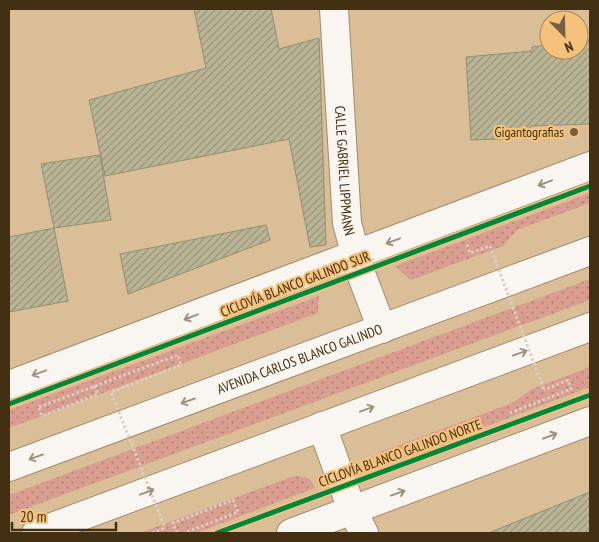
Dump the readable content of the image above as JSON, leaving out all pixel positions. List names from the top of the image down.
{
  "streets": {
    "main road": ["CALLE GABRIEL LIPPMANN", "AVENIDA CARLOS BLANCO GALINDO"],
    "cycle path": ["CICLOVÍA BLANCO GALINDO SUR", "CICLOVÍA BLANCO GALINDO NORTE"]
  },
  "crossings": [
    ["CALLE GABRIEL LIPPMANN", "AVENIDA CARLOS BLANCO GALINDO"]
  ],
  "places": ["Gigantografias"],
  "scale_bar": "20 m",
  "north": "bottom right"
}
